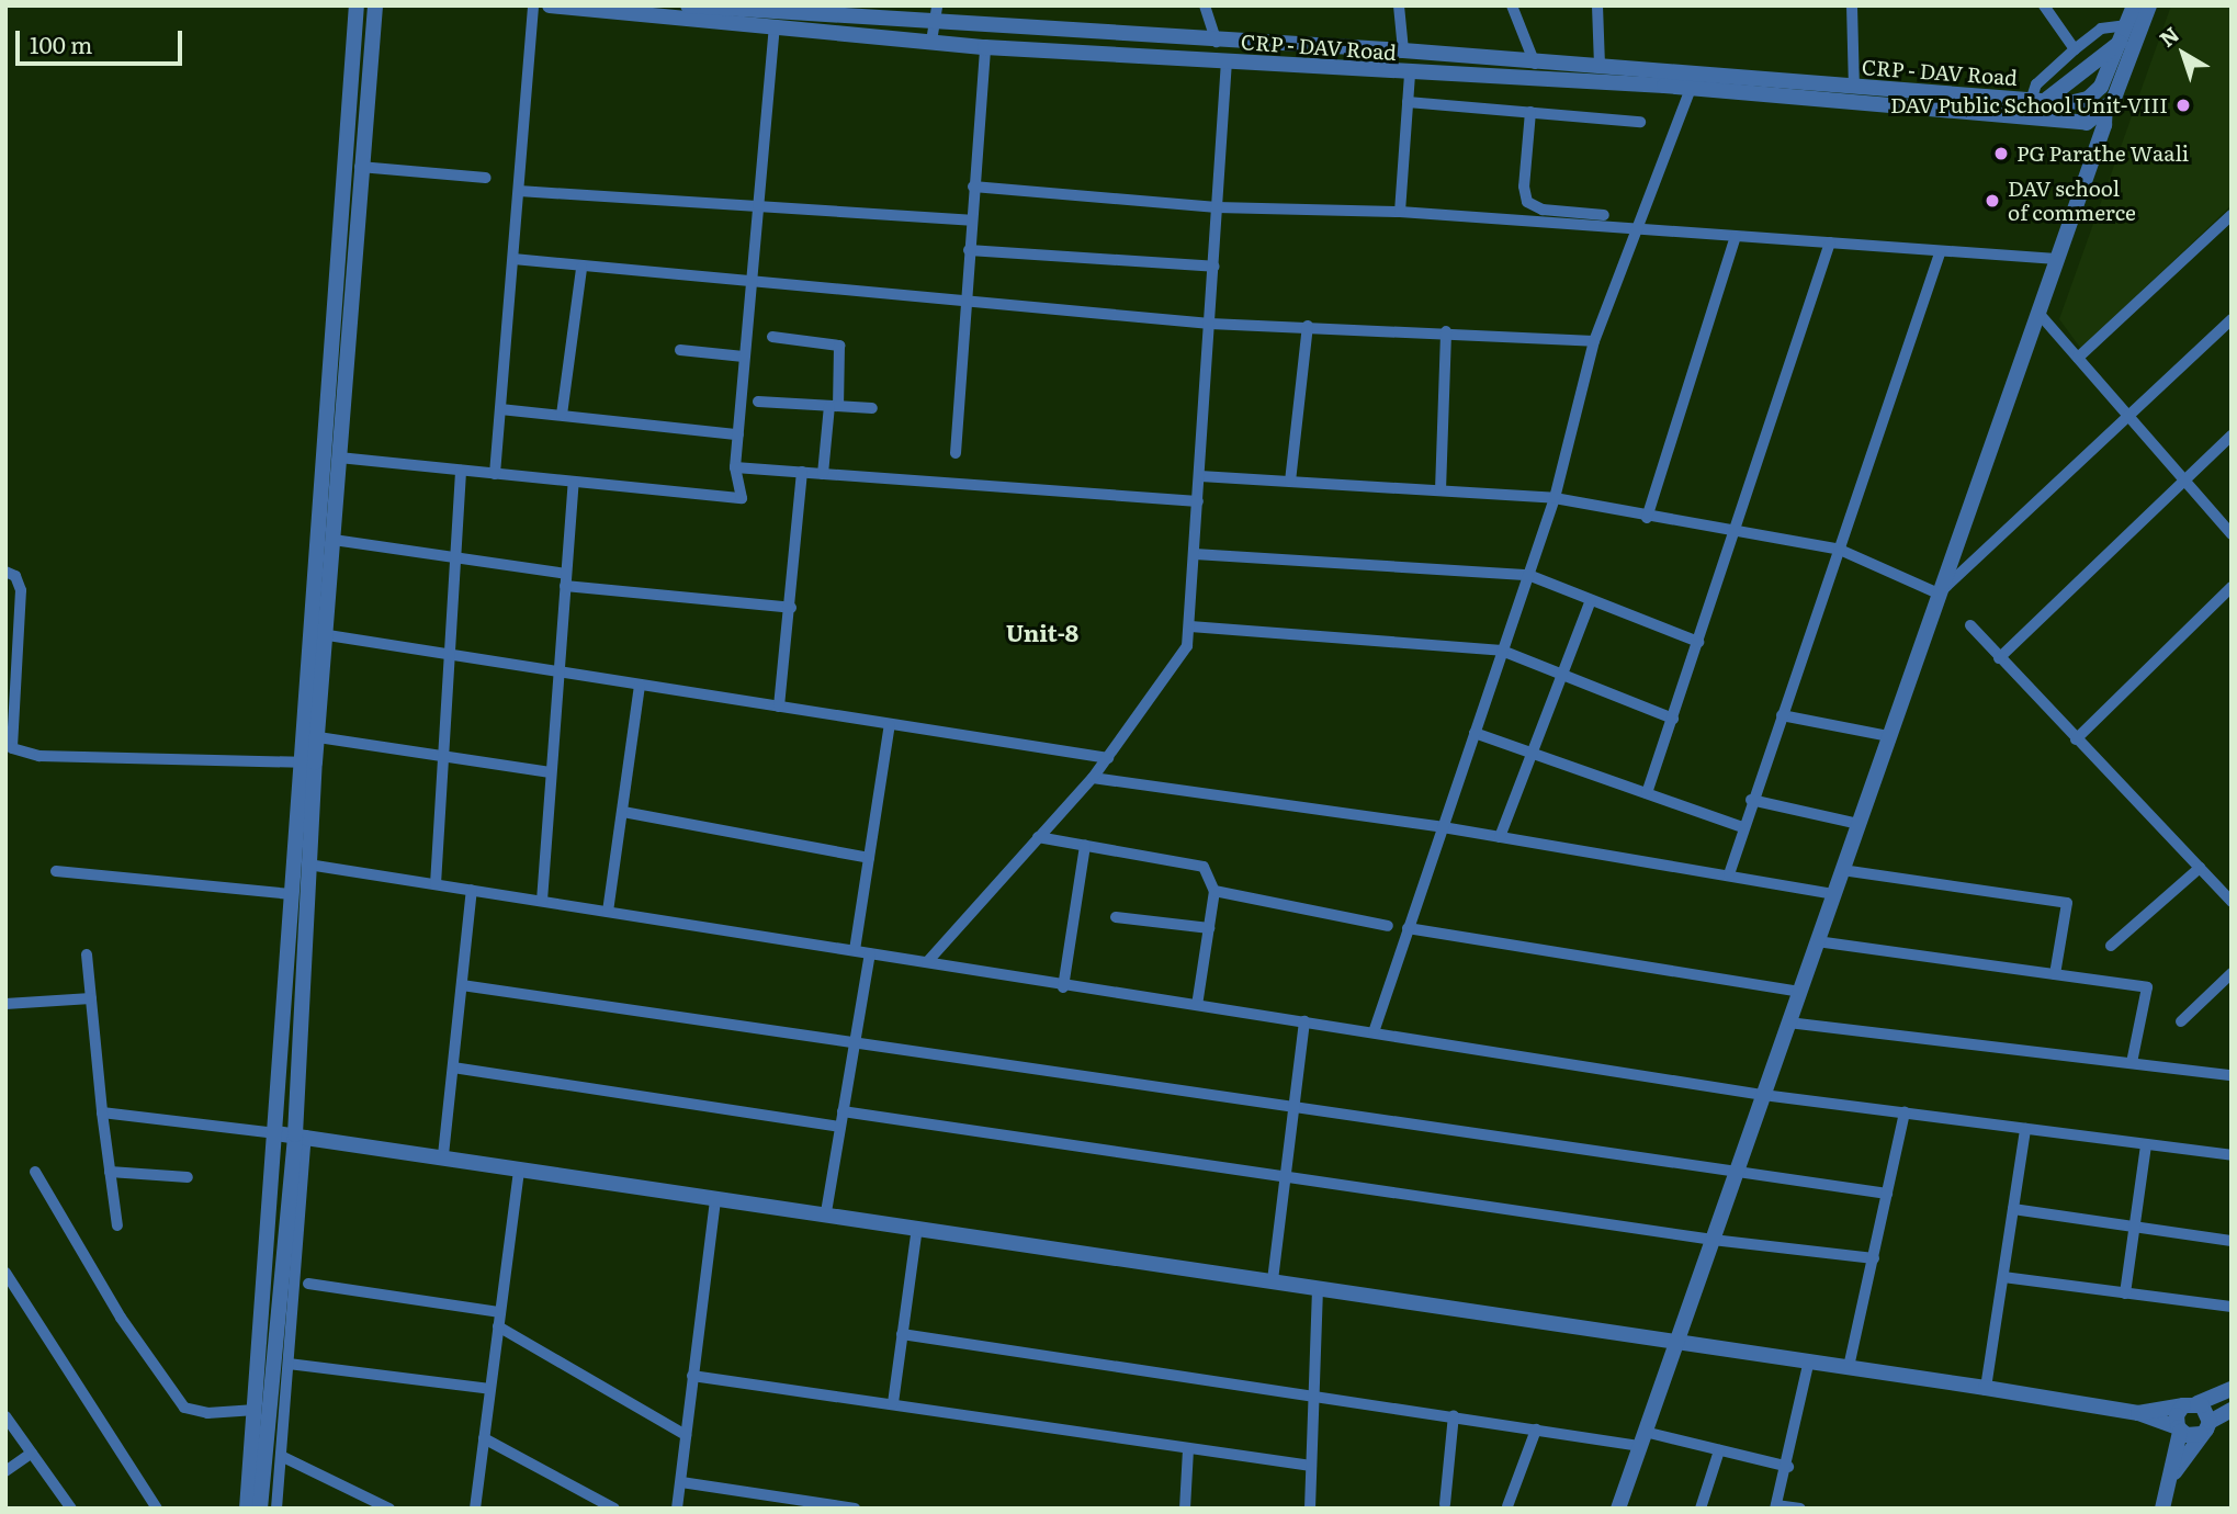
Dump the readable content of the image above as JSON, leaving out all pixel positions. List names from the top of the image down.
{
  "streets": {
    "street": ["CRP - DAV Road"]
  },
  "districts": ["Unit-8"],
  "places": ["DAV Public School Unit-VIII", "PG Parathe Waali", "DAV school of commerce"],
  "scale_bar": "100 m",
  "north": "top left"
}
